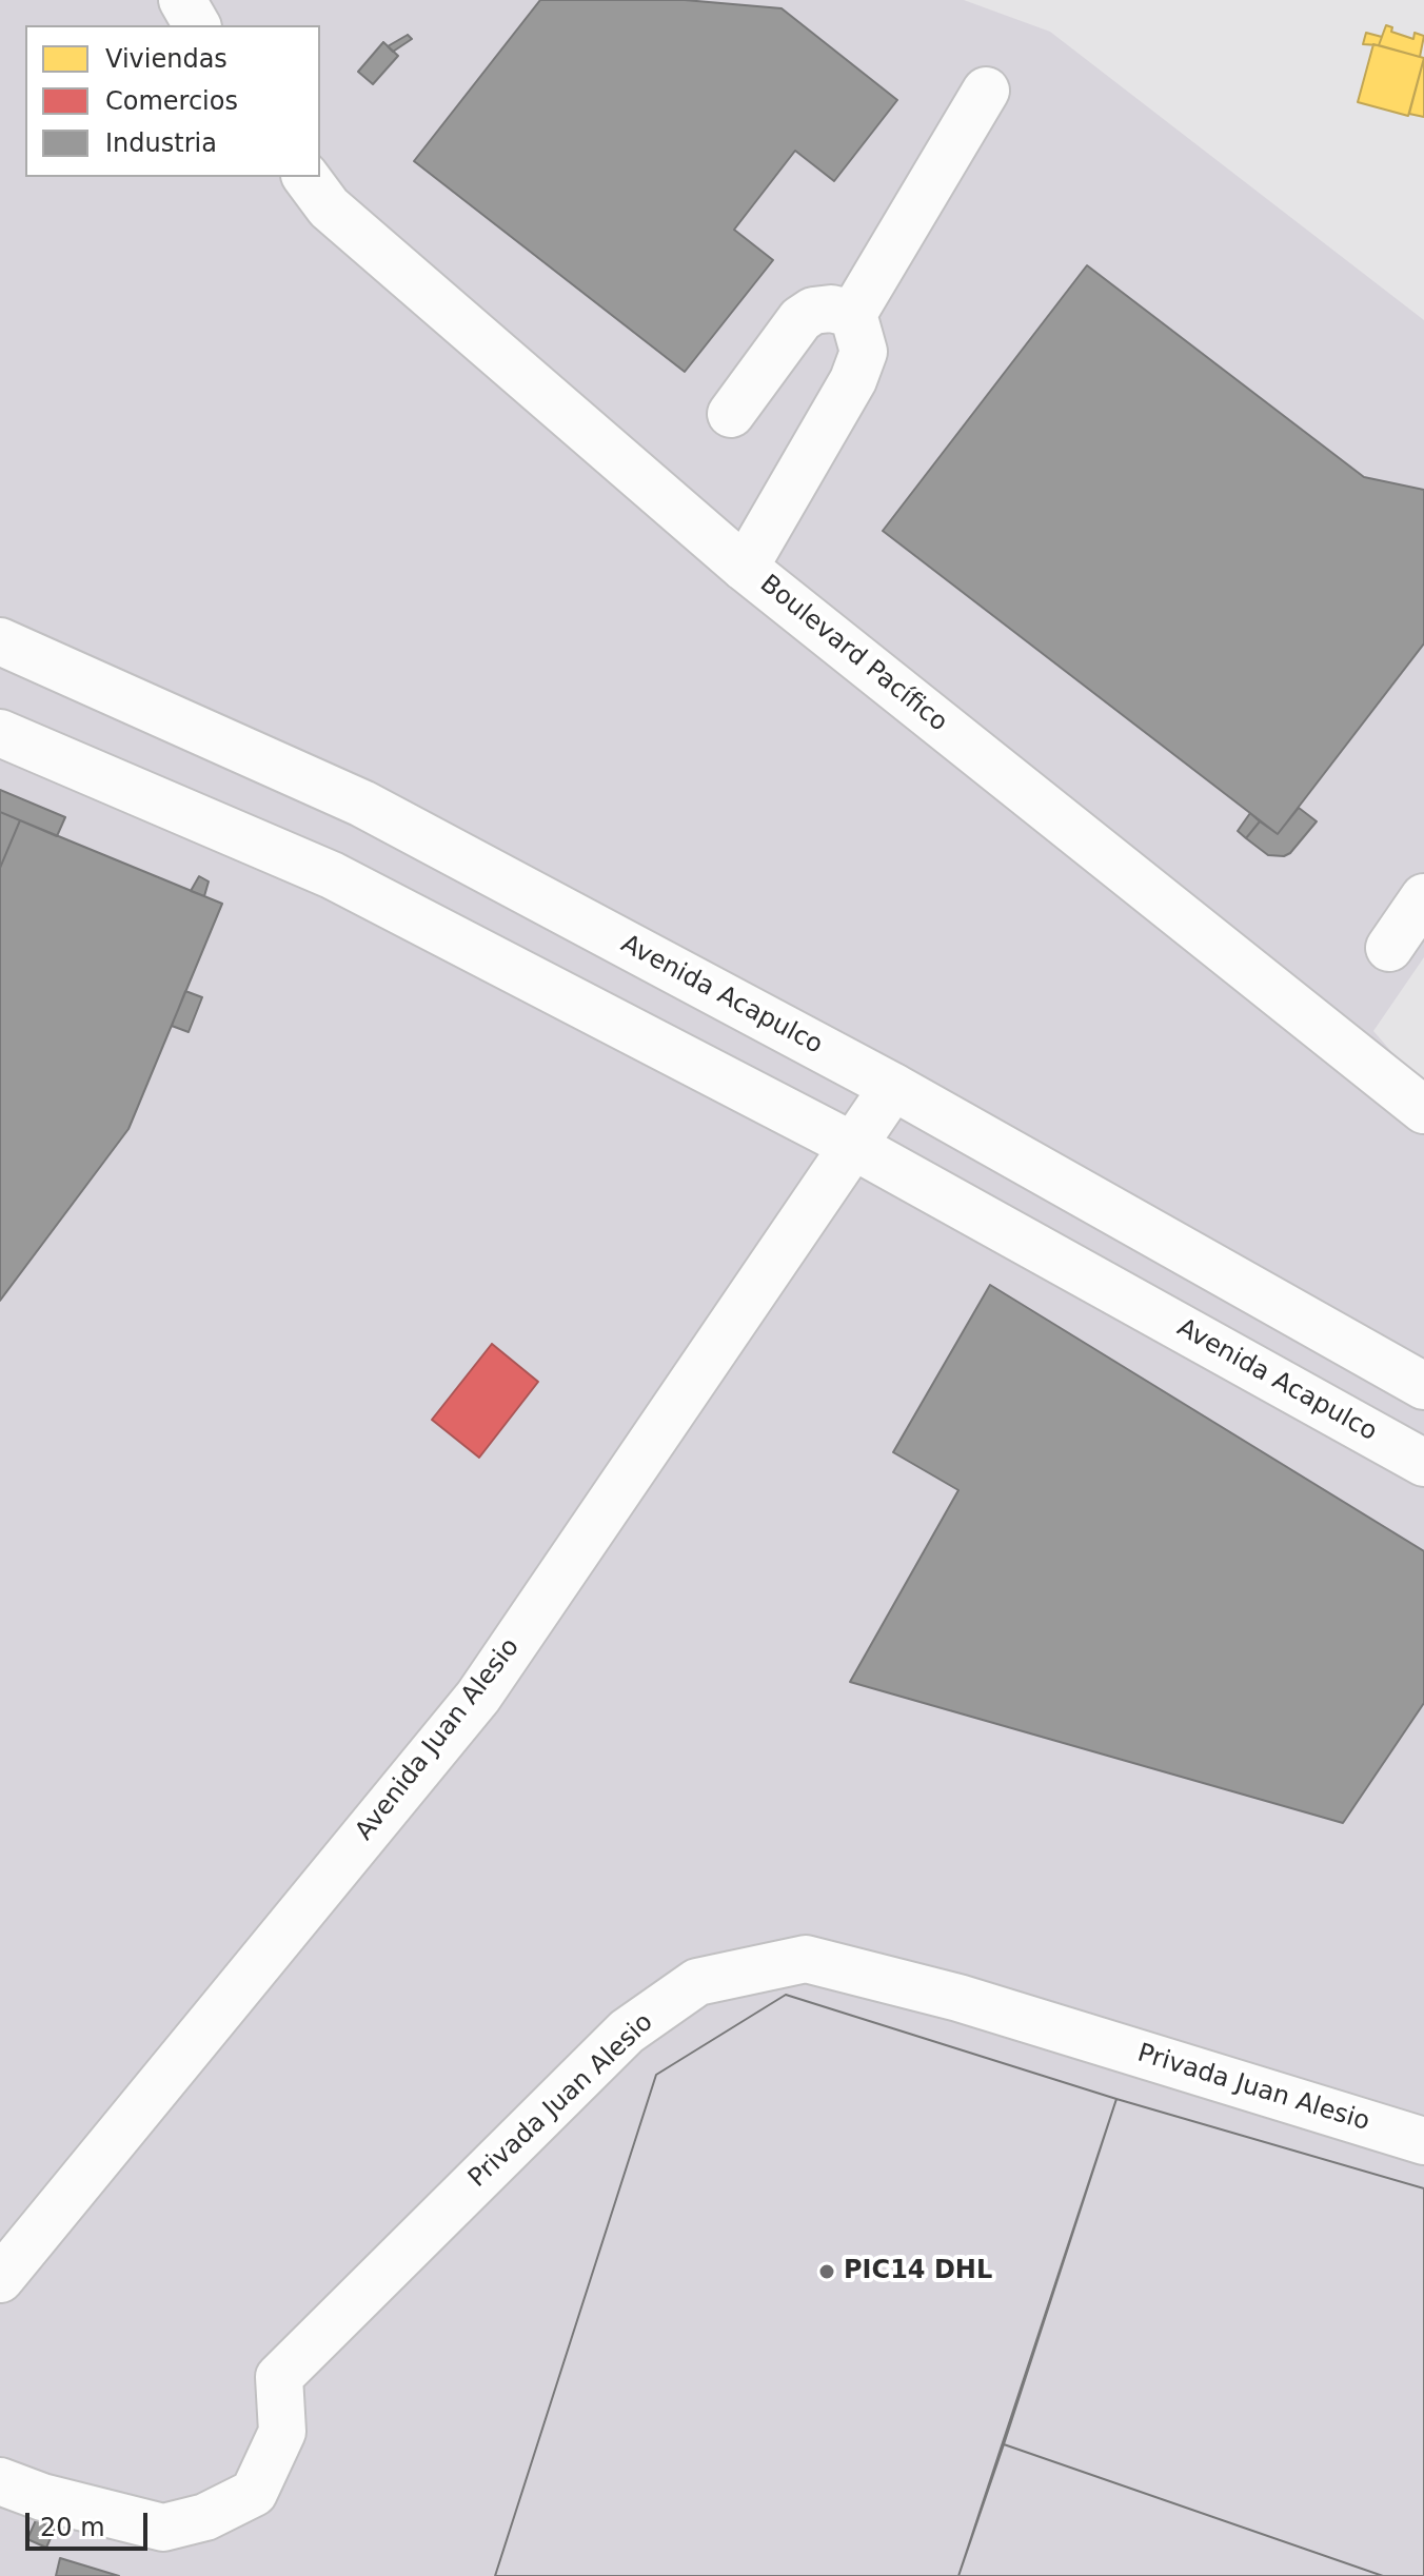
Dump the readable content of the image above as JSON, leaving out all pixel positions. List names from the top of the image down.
{
  "streets": {
    "main road": [
      "Boulevard Pacífico",
      "Avenida Acapulco",
      "Avenida Juan Alesio",
      "Privada Juan Alesio"
    ]
  },
  "crossings": [
    ["Avenida Acapulco", "Avenida Juan Alesio"]
  ],
  "places": ["PIC14 DHL"],
  "legend": ["Viviendas", "Comercios", "Industria"],
  "scale_bar": "20 m"
}
